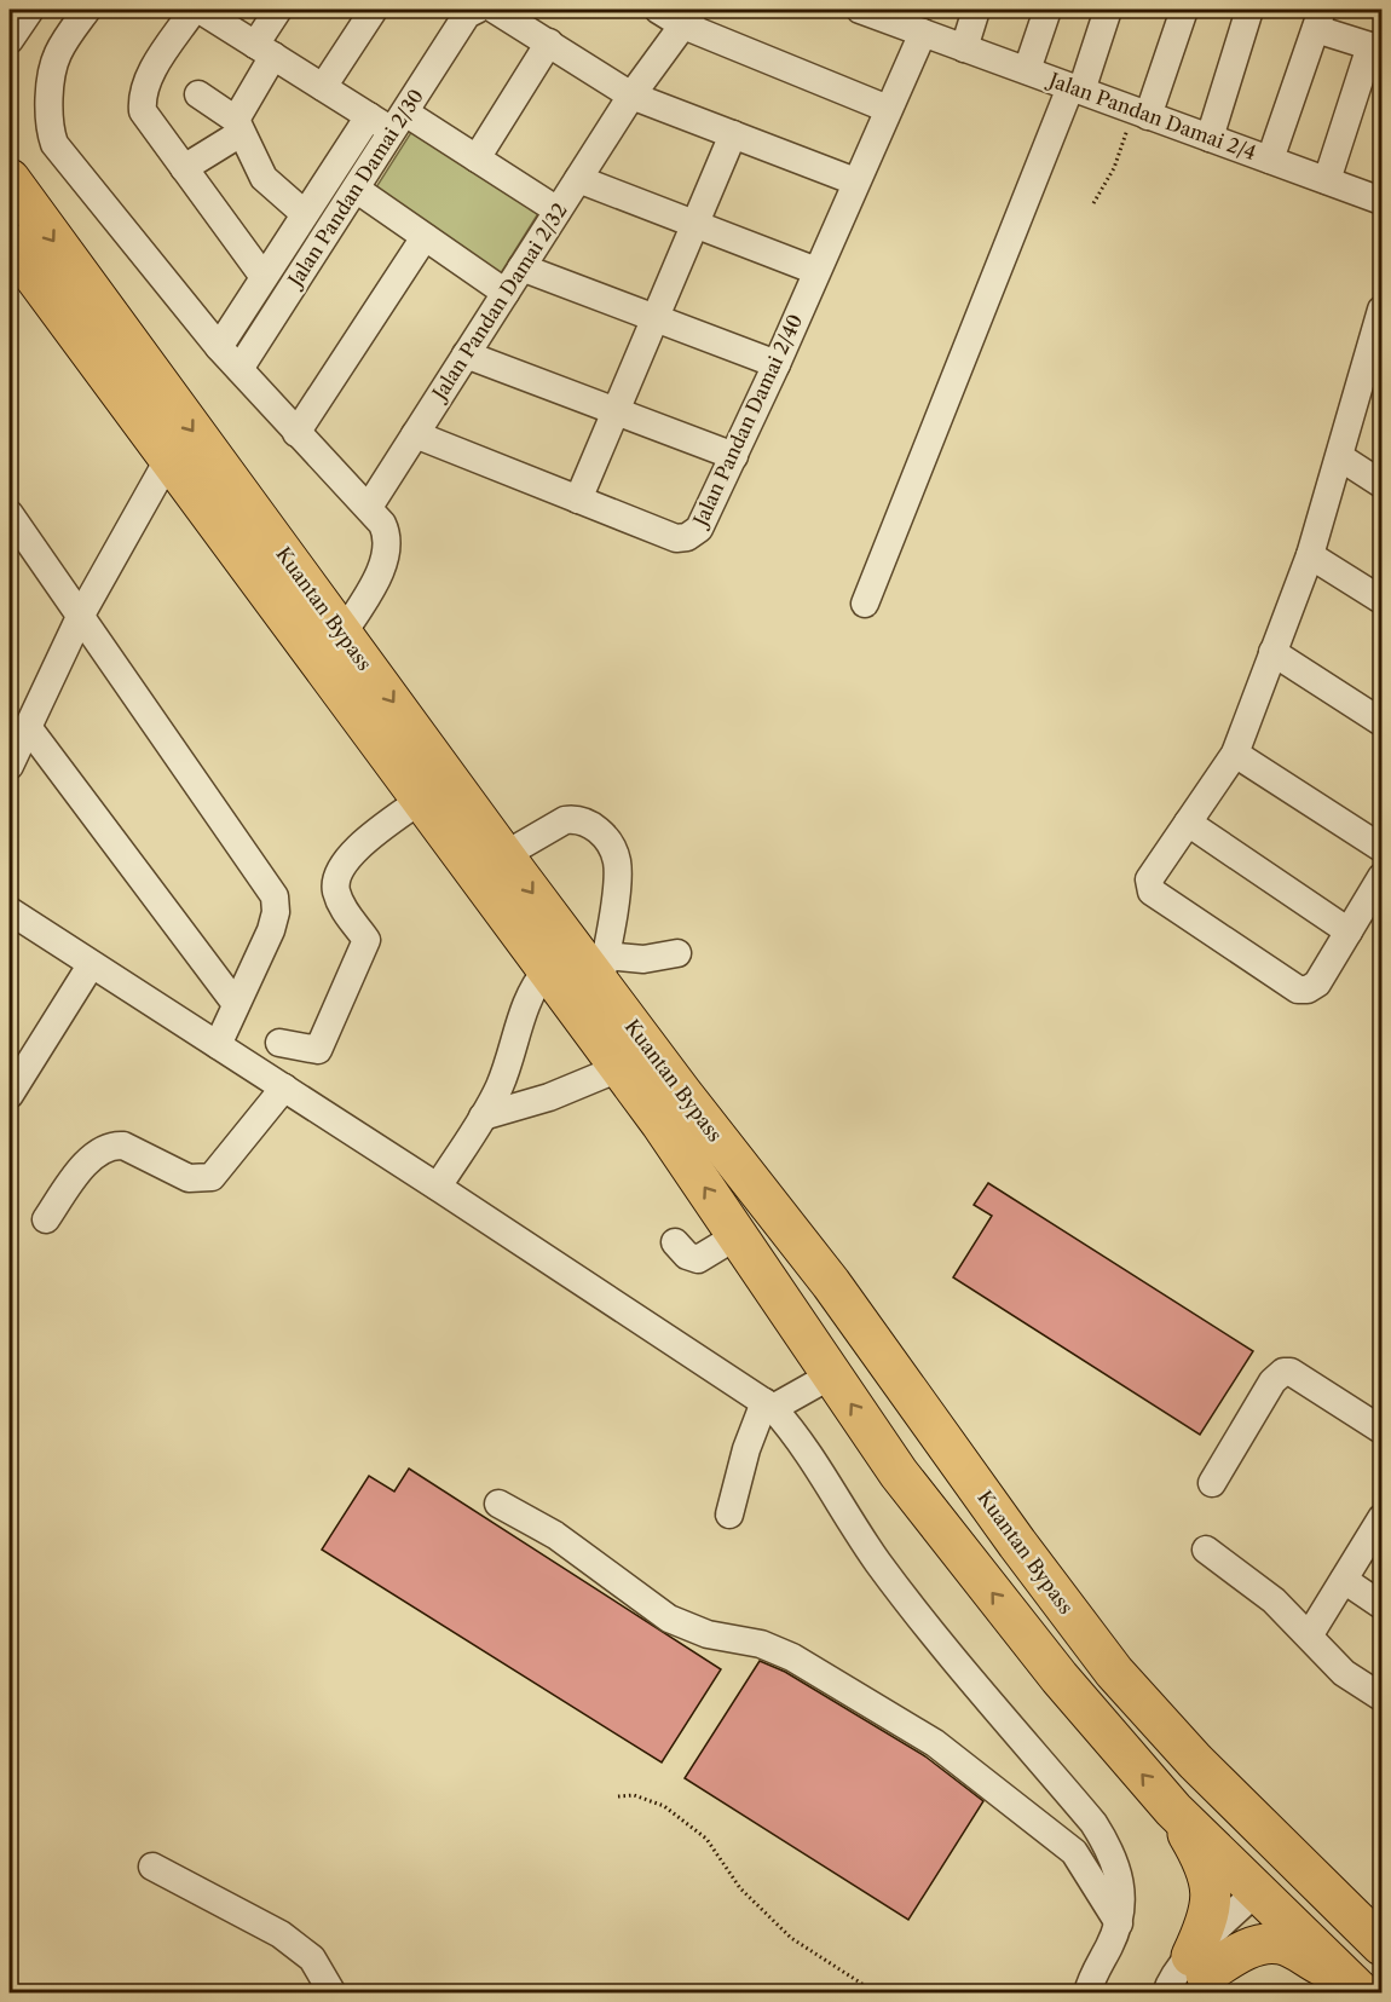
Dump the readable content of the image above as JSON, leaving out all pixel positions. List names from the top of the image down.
{
  "streets": {
    "highway": ["Kuantan Bypass"],
    "street": [
      "Jalan Pandan Damai 2/4",
      "Jalan Pandan Damai 2/30",
      "Jalan Pandan Damai 2/32",
      "Jalan Pandan Damai 2/40"
    ]
  },
  "crossings": [
    ["Jalan Pandan Damai 2/4", "Jalan Pandan Damai 2/40"],
    ["Jalan Pandan Damai 2/32", "Jalan Pandan Damai 2/40"]
  ]
}
